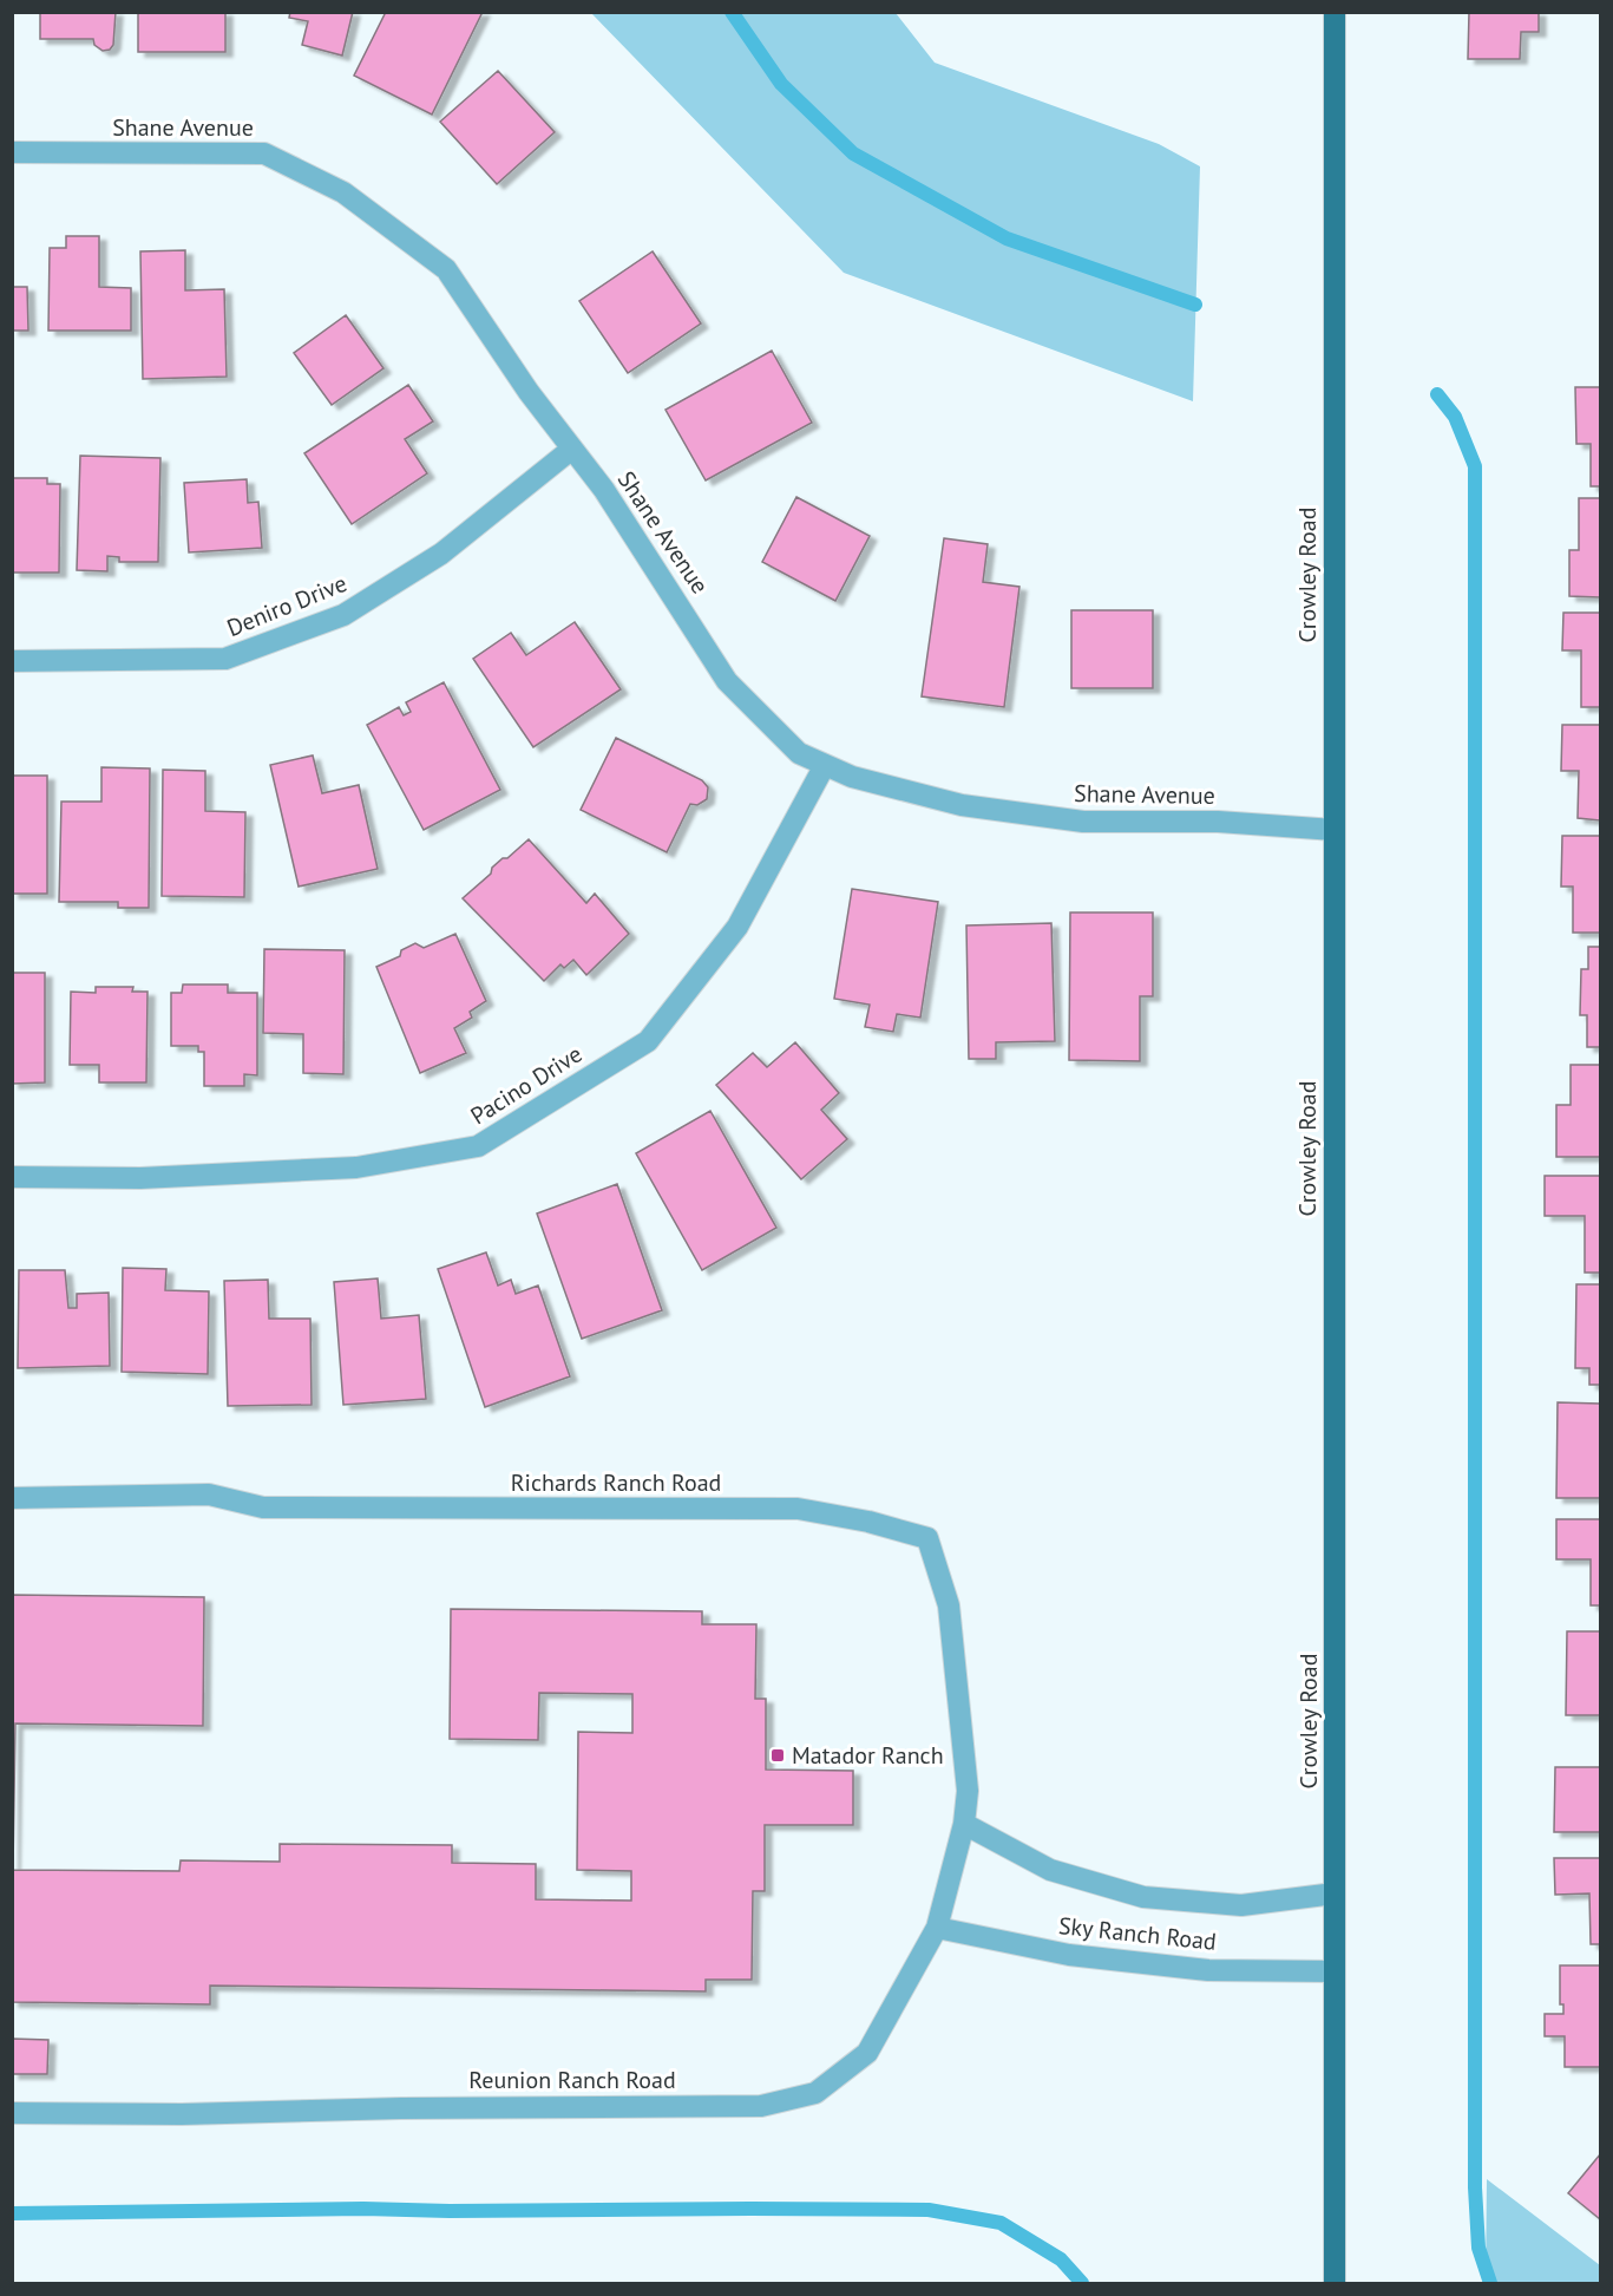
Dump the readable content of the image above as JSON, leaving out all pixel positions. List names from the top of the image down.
{
  "streets": {
    "main road": ["Crowley Road"],
    "street": [
      "Shane Avenue",
      "Deniro Drive",
      "Pacino Drive",
      "Richards Ranch Road",
      "Sky Ranch Road",
      "Reunion Ranch Road"
    ]
  },
  "crossings": [
    ["Shane Avenue", "Crowley Road"],
    ["Shane Avenue", "Deniro Drive"],
    ["Shane Avenue", "Pacino Drive"],
    ["Crowley Road", "Sky Ranch Road"],
    ["Richards Ranch Road", "Sky Ranch Road"],
    ["Richards Ranch Road", "Reunion Ranch Road"],
    ["Sky Ranch Road", "Reunion Ranch Road"]
  ],
  "places": {
    "transit": ["Matador Ranch"]
  }
}
